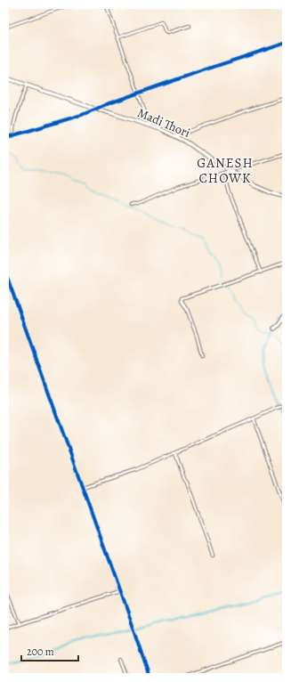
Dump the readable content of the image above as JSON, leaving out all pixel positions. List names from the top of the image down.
{
  "streets": {
    "main road": ["Madi Thori"]
  },
  "districts": ["GANESH CHOWK"],
  "scale_bar": "200 m"
}
